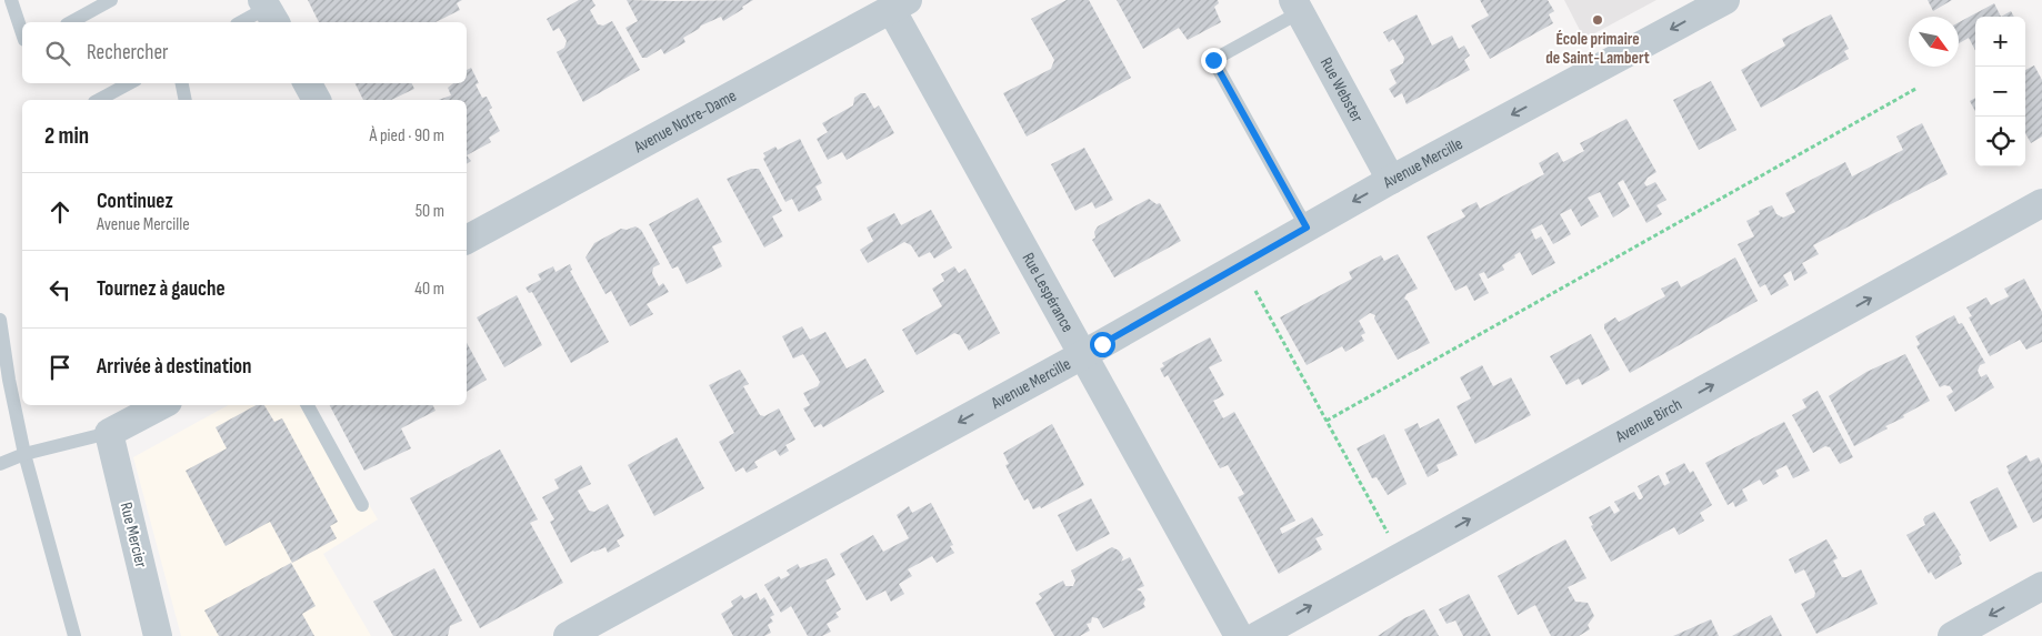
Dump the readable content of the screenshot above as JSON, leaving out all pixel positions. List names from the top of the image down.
{
  "streets": {
    "street": [
      "Rue Webster",
      "Avenue Notre-Dame",
      "Avenue Mercille",
      "Rue Lespérance",
      "Avenue Birch",
      "Rue Mercier"
    ]
  },
  "crossings": [
    ["Rue Webster", "Avenue Mercille"],
    ["Avenue Notre-Dame", "Rue Lespérance"],
    ["Avenue Mercille", "Rue Lespérance"]
  ],
  "one_way": ["Avenue Mercille", "Avenue Birch"],
  "places": ["École primaire de Saint-Lambert"],
  "north": "bottom right",
  "page": {
    "map_buttons": ["+", "−"],
    "search": "Rechercher",
    "heading": ["2 min", "À pied · 90 m"],
    "list": [
      ["Continuez", "Avenue Mercille", "50 m"],
      ["Tournez à gauche", "40 m"],
      "Arrivée à destination"
    ]
  }
}
